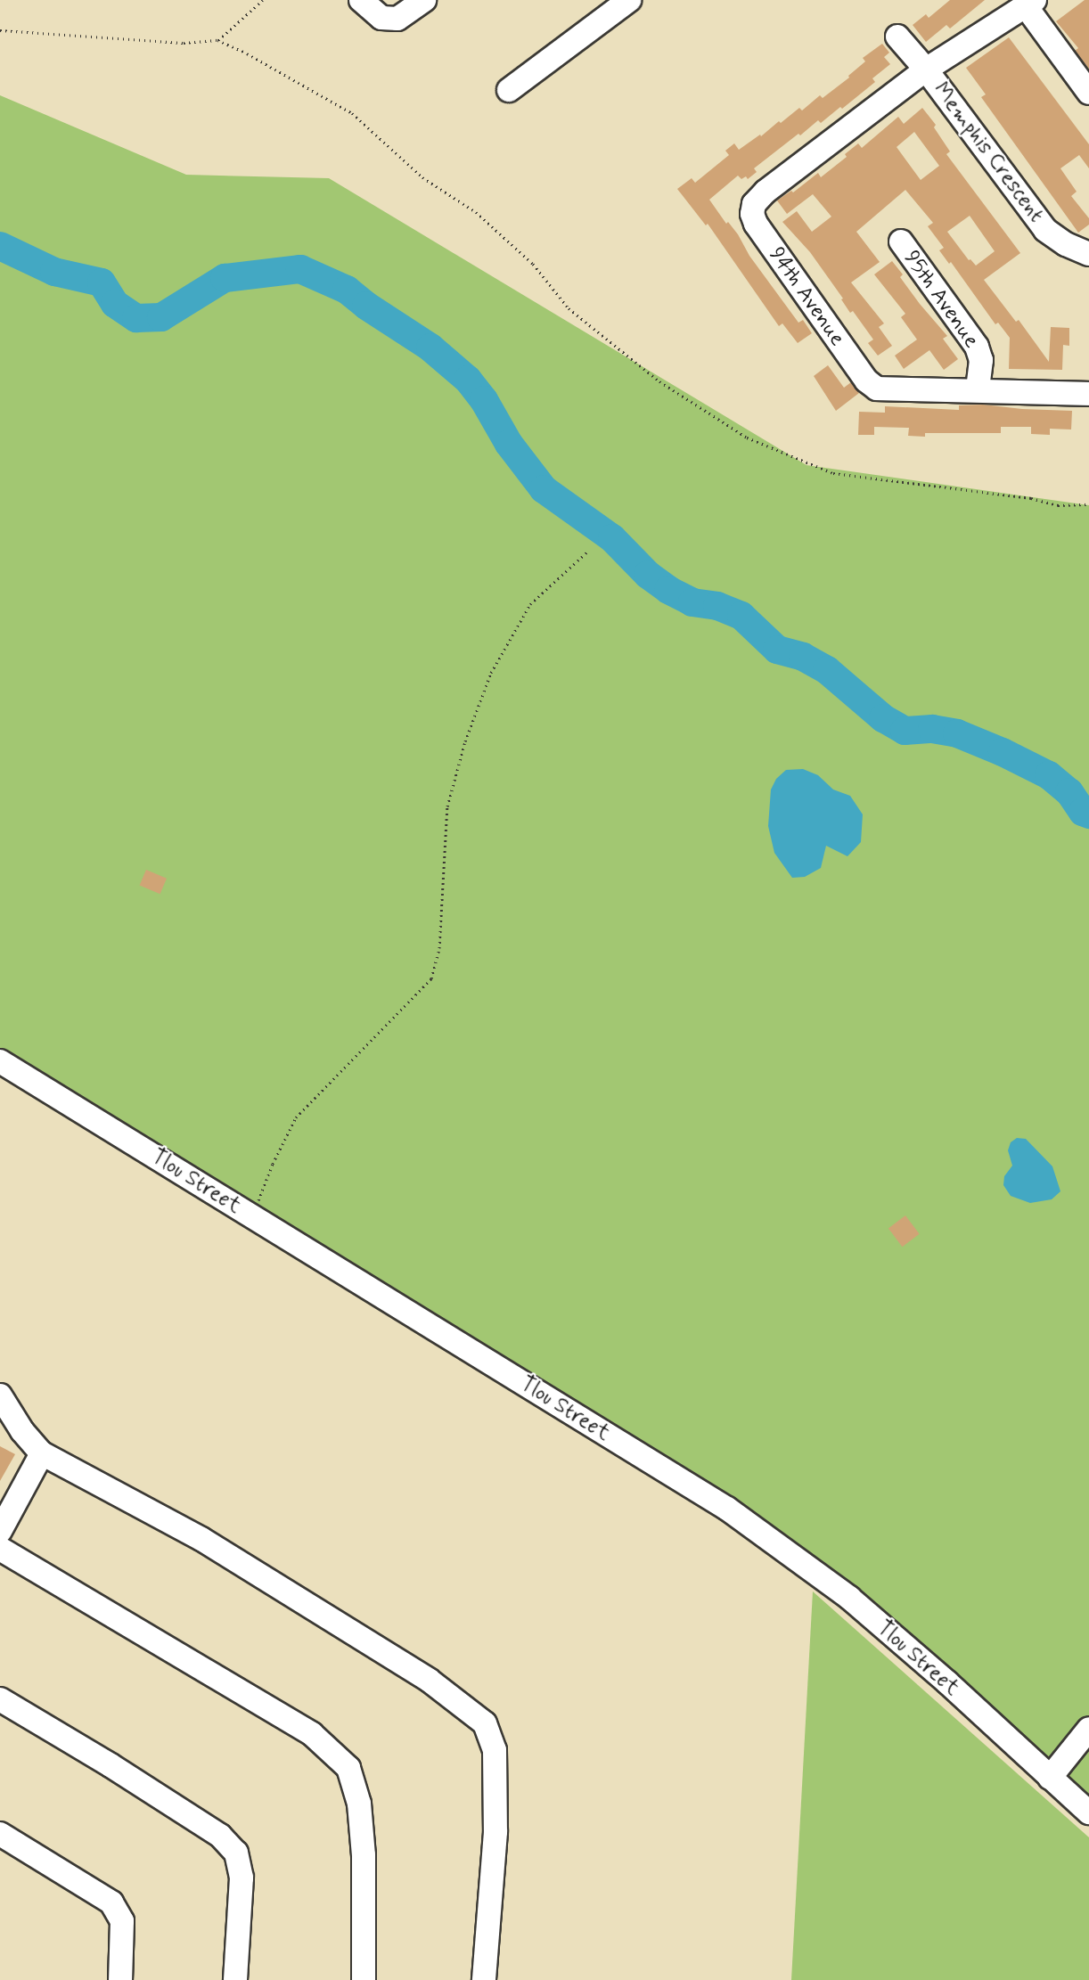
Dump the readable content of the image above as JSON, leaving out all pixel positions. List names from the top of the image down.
{
  "streets": {
    "street": [
      "Memphis Crescent",
      "94th Avenue",
      "95th Avenue",
      "Tlou Street"
    ]
  },
  "crossings": [
    ["Memphis Crescent", "94th Avenue"],
    ["94th Avenue", "95th Avenue"]
  ]
}
